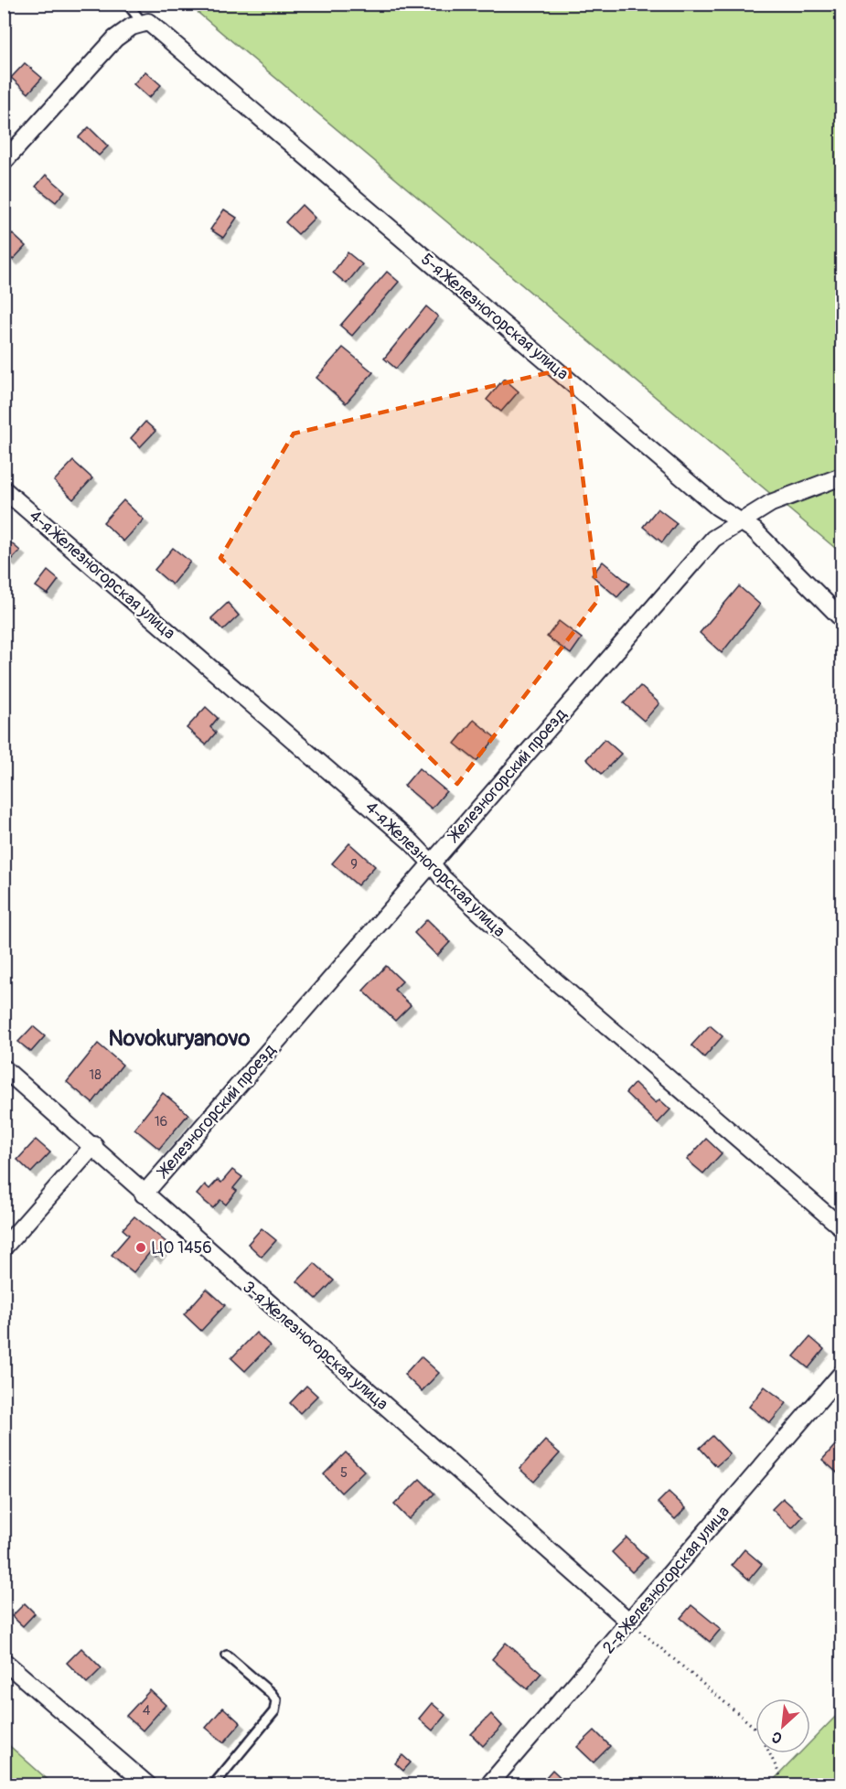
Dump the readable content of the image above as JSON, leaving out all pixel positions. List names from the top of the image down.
{
  "streets": {
    "street": [
      "5-я Железногорская улица",
      "4-я Железногорская улица",
      "Железногорский проезд",
      "3-я Железногорская улица",
      "2-я Железногорская улица"
    ]
  },
  "crossings": [
    ["5-я Железногорская улица", "Железногорский проезд"],
    ["4-я Железногорская улица", "Железногорский проезд"],
    ["Железногорский проезд", "3-я Железногорская улица"],
    ["3-я Железногорская улица", "2-я Железногорская улица"]
  ],
  "districts": ["Novokuryanovo"],
  "places": ["ЦО 1456"],
  "house_numbers": [
    "9",
    "18",
    "16",
    "5",
    "4"
  ],
  "north": "bottom left"
}
